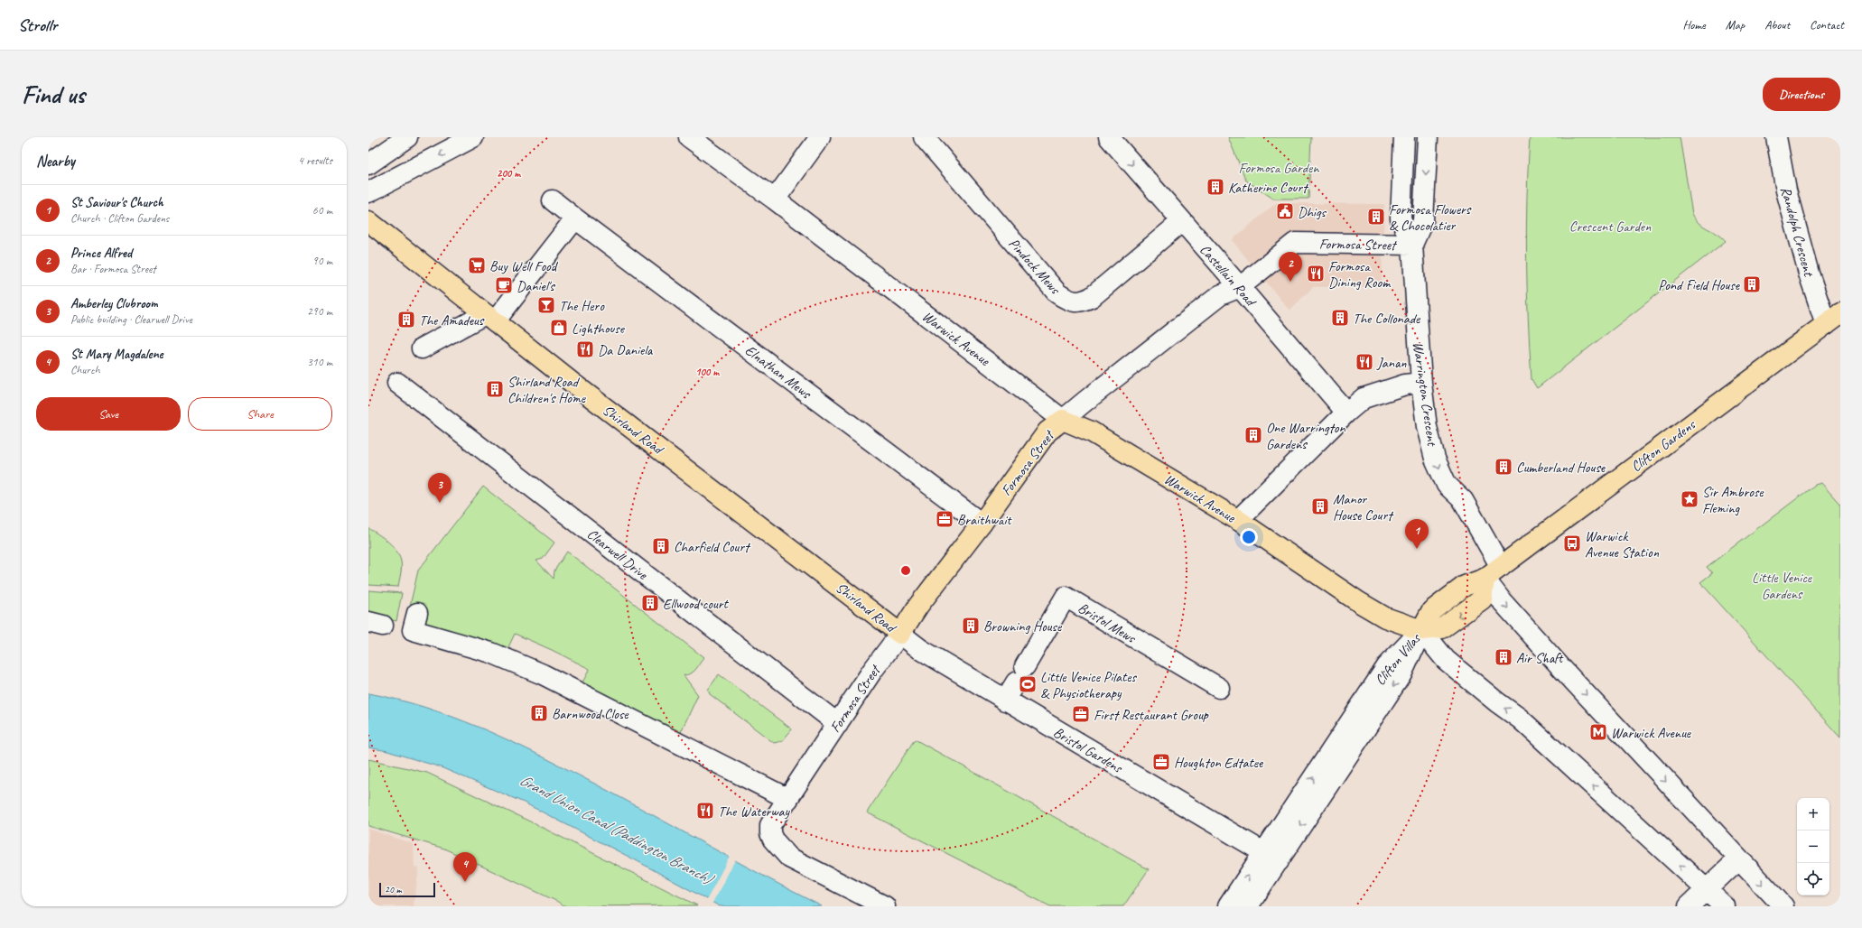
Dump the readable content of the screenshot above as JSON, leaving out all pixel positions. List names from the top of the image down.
{
  "streets": {
    "main road": [
      "Formosa Street",
      "Warwick Avenue",
      "Shirland Road",
      "Clifton Gardens"
    ],
    "street": [
      "Randolph Crescent",
      "Pindock Mews",
      "Castellain Road",
      "Elnathan Mews",
      "Warrington Crescent",
      "Clearwell Drive",
      "Bristol Mews",
      "Clifton Villas",
      "Bristol Gardens"
    ]
  },
  "crossings": [
    ["Randolph Crescent", "Clifton Gardens"],
    ["Formosa Street", "Castellain Road"],
    ["Formosa Street", "Warwick Avenue"],
    ["Formosa Street", "Elnathan Mews"],
    ["Formosa Street", "Warrington Crescent"],
    ["Formosa Street", "Shirland Road"],
    ["Formosa Street", "Clearwell Drive"],
    ["Formosa Street", "Bristol Gardens"],
    ["Pindock Mews", "Castellain Road"],
    ["Warwick Avenue", "Clifton Gardens"],
    ["Warwick Avenue", "Clifton Villas"],
    ["Warrington Crescent", "Clifton Gardens"],
    ["Shirland Road", "Bristol Gardens"],
    ["Clifton Gardens", "Clifton Villas"],
    ["Bristol Mews", "Bristol Gardens"],
    ["Clifton Villas", "Bristol Gardens"]
  ],
  "water": ["Grand Union Canal (Paddington Branch)"],
  "parks": ["Formosa Garden", "Crescent Garden", "Little Venice Gardens"],
  "places": {
    "building": [
      "Katherine Court",
      "Formosa Flowers & Chocolatier",
      "Pond Field House",
      "The Collonade",
      "The Amadeus",
      "Shirland Road Children's Home",
      "One Warrington Gardens",
      "Cumberland House",
      "Manor House Court",
      "Charfield Court",
      "Ellwood court",
      "Browning House",
      "Air Shaft",
      "Barnwood Close"
    ],
    "public building": ["Dhigs"],
    "supermarket": ["Buy Well Food"],
    "restaurant": [
      "Formosa Dining Room",
      "Da Daniela",
      "Janan",
      "The Waterway"
    ],
    "cafe": ["Daniel's"],
    "bar": ["The Hero"],
    "shop": ["Lighthouse"],
    "place": ["Sir Ambrose Fleming"],
    "office": ["Braithwait", "First Restaurant Group", "Houghton Edtatee"],
    "bus stop": ["Warwick Avenue Station"],
    "sports": ["Little Venice Pilates & Physiotherapy"],
    "metro station": ["Warwick Avenue"]
  },
  "scale_bar": "20 m",
  "page": {
    "header": "Strollr",
    "nav": [
      "Home",
      "Map",
      "About",
      "Contact"
    ],
    "buttons": [
      "Directions",
      ["Save", "Share"]
    ],
    "title": "Find us",
    "heading": ["Nearby", "4 results"],
    "list": [
      {
        "mark": "1",
        "name": "St Saviour's Church",
        "note": "Church · Clifton Gardens",
        "value": "60 m"
      },
      {
        "mark": "2",
        "name": "Prince Alfred",
        "note": "Bar · Formosa Street",
        "value": "90 m"
      },
      {
        "mark": "3",
        "name": "Amberley Clubroom",
        "note": "Public building · Clearwell Drive",
        "value": "290 m"
      },
      {
        "mark": "4",
        "name": "St Mary Magdalene",
        "note": "Church",
        "value": "310 m"
      }
    ],
    "pins": [
      "2",
      "3",
      "1",
      "4"
    ],
    "map_buttons": ["+", "−"],
    "scale": "20 m"
  },
  "rings": ["200 m", "100 m"]
}
